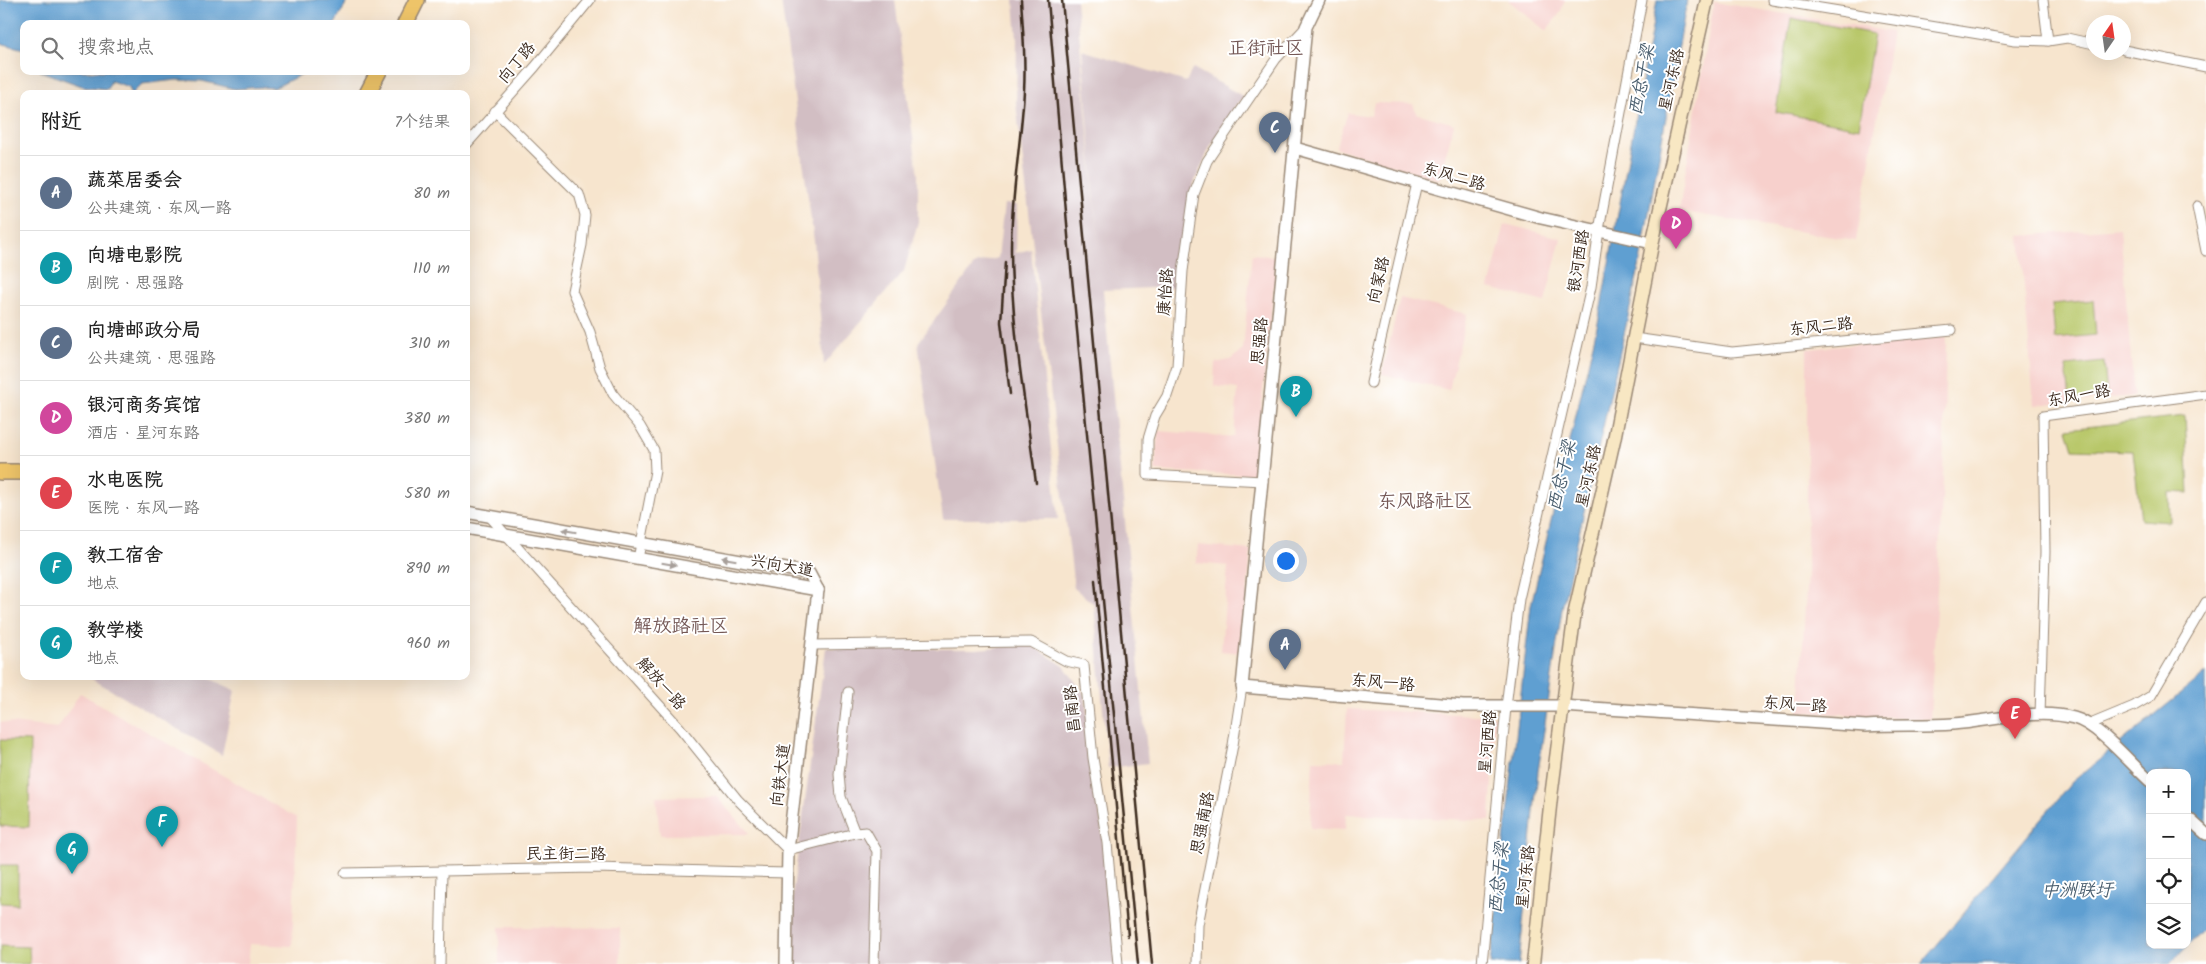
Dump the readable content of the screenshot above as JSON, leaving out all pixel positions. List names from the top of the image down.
{
  "streets": {
    "main road": ["星河东路"],
    "street": [
      "向丁路",
      "东风二路",
      "银河西路",
      "向家路",
      "康怡路",
      "思强路",
      "东风一路",
      "兴向大道",
      "解放一路",
      "昌南路",
      "星河西路",
      "向铁大道",
      "思强南路",
      "民主街二路"
    ]
  },
  "crossings": [
    ["星河东路", "东风二路"],
    ["星河东路", "东风一路"],
    ["东风二路", "银河西路"],
    ["东风二路", "向家路"],
    ["东风二路", "思强路"],
    ["银河西路", "星河西路"],
    ["康怡路", "思强路"],
    ["思强路", "东风一路"],
    ["思强路", "思强南路"],
    ["东风一路", "星河西路"],
    ["东风一路", "思强南路"],
    ["兴向大道", "解放一路"],
    ["兴向大道", "向铁大道"],
    ["解放一路", "向铁大道"],
    ["昌南路", "向铁大道"],
    ["向铁大道", "民主街二路"]
  ],
  "districts": ["正街社区", "东风路社区", "解放路社区"],
  "water": ["西总干梁", "中洲联圩"],
  "north": "top",
  "page": {
    "search": "搜索地点",
    "heading": ["附近", "7个结果"],
    "pins": [
      "C",
      "D",
      "B",
      "A",
      "E",
      "F",
      "G"
    ],
    "list": [
      {
        "mark": "A",
        "name": "蔬菜居委会",
        "note": "公共建筑 · 东风一路",
        "value": "80 m"
      },
      {
        "mark": "B",
        "name": "向塘电影院",
        "note": "剧院 · 思强路",
        "value": "110 m"
      },
      {
        "mark": "C",
        "name": "向塘邮政分局",
        "note": "公共建筑 · 思强路",
        "value": "310 m"
      },
      {
        "mark": "D",
        "name": "银河商务宾馆",
        "note": "酒店 · 星河东路",
        "value": "380 m"
      },
      {
        "mark": "E",
        "name": "水电医院",
        "note": "医院 · 东风一路",
        "value": "580 m"
      },
      {
        "mark": "F",
        "name": "教工宿舍",
        "note": "地点",
        "value": "890 m"
      },
      {
        "mark": "G",
        "name": "教学楼",
        "note": "地点",
        "value": "960 m"
      }
    ],
    "map_buttons": ["+", "−"]
  }
}
